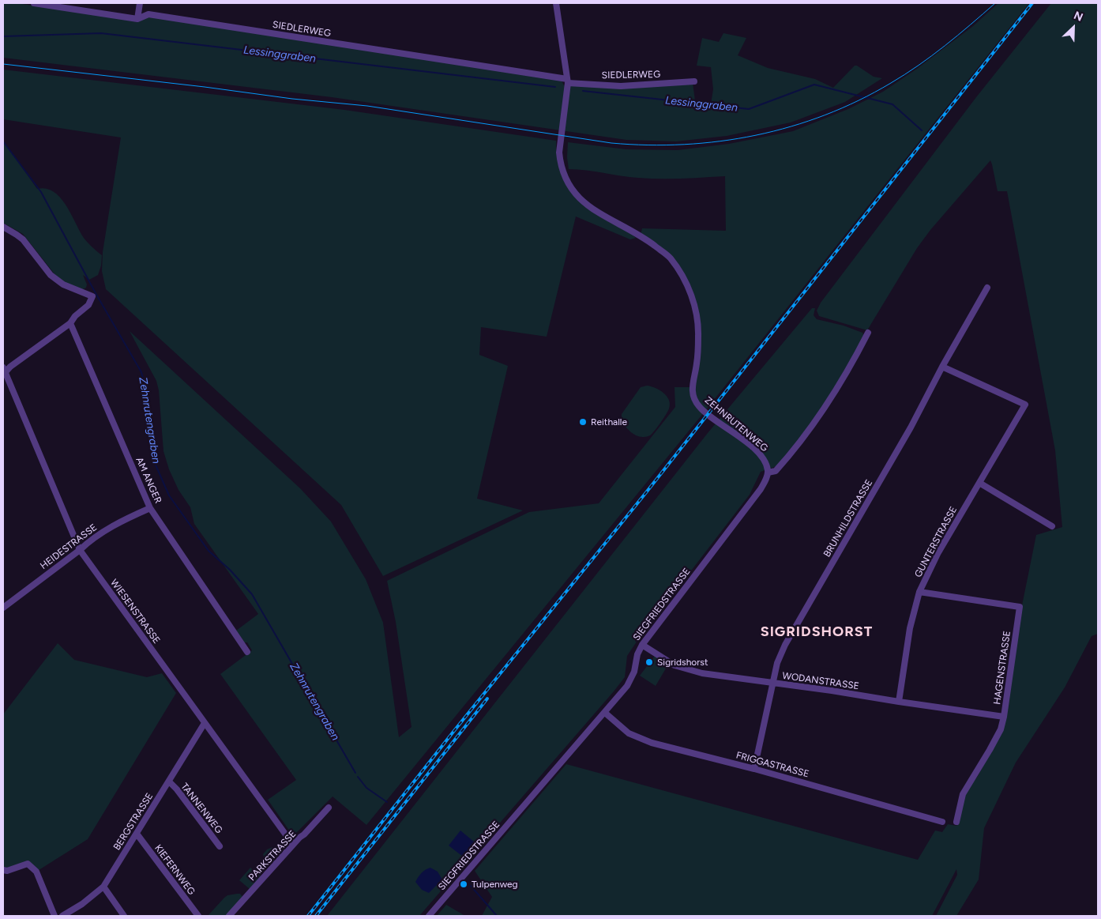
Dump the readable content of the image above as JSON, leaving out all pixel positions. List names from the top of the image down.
{
  "streets": {
    "street": [
      "SIEDLERWEG",
      "ZEHNRUTENWEG",
      "AM ANGER",
      "BRUNHILDSTRASSE",
      "GUNTERSTRASSE",
      "HEIDESTRASSE",
      "SIEGFRIEDSTRASSE",
      "WIESENSTRASSE",
      "HAGENSTRASSE",
      "WODANSTRASSE",
      "FRIGGASTRASSE",
      "TANNENWEG",
      "BERGSTRASSE",
      "PARKSTRASSE",
      "KIEFERNWEG"
    ]
  },
  "crossings": [
    ["SIEDLERWEG", "ZEHNRUTENWEG"],
    ["ZEHNRUTENWEG", "SIEGFRIEDSTRASSE"],
    ["AM ANGER", "HEIDESTRASSE"],
    ["BRUNHILDSTRASSE", "GUNTERSTRASSE"],
    ["BRUNHILDSTRASSE", "WODANSTRASSE"],
    ["BRUNHILDSTRASSE", "FRIGGASTRASSE"],
    ["GUNTERSTRASSE", "HAGENSTRASSE"],
    ["GUNTERSTRASSE", "WODANSTRASSE"],
    ["HEIDESTRASSE", "WIESENSTRASSE"],
    ["SIEGFRIEDSTRASSE", "WODANSTRASSE"],
    ["SIEGFRIEDSTRASSE", "FRIGGASTRASSE"],
    ["WIESENSTRASSE", "BERGSTRASSE"],
    ["WIESENSTRASSE", "PARKSTRASSE"],
    ["HAGENSTRASSE", "WODANSTRASSE"],
    ["TANNENWEG", "BERGSTRASSE"],
    ["BERGSTRASSE", "KIEFERNWEG"]
  ],
  "districts": ["SIGRIDSHORST"],
  "water": ["Lessinggraben", "Zehnrutengraben"],
  "places": ["Reithalle", "Sigridshorst", "Tulpenweg"],
  "north": "top right"
}
